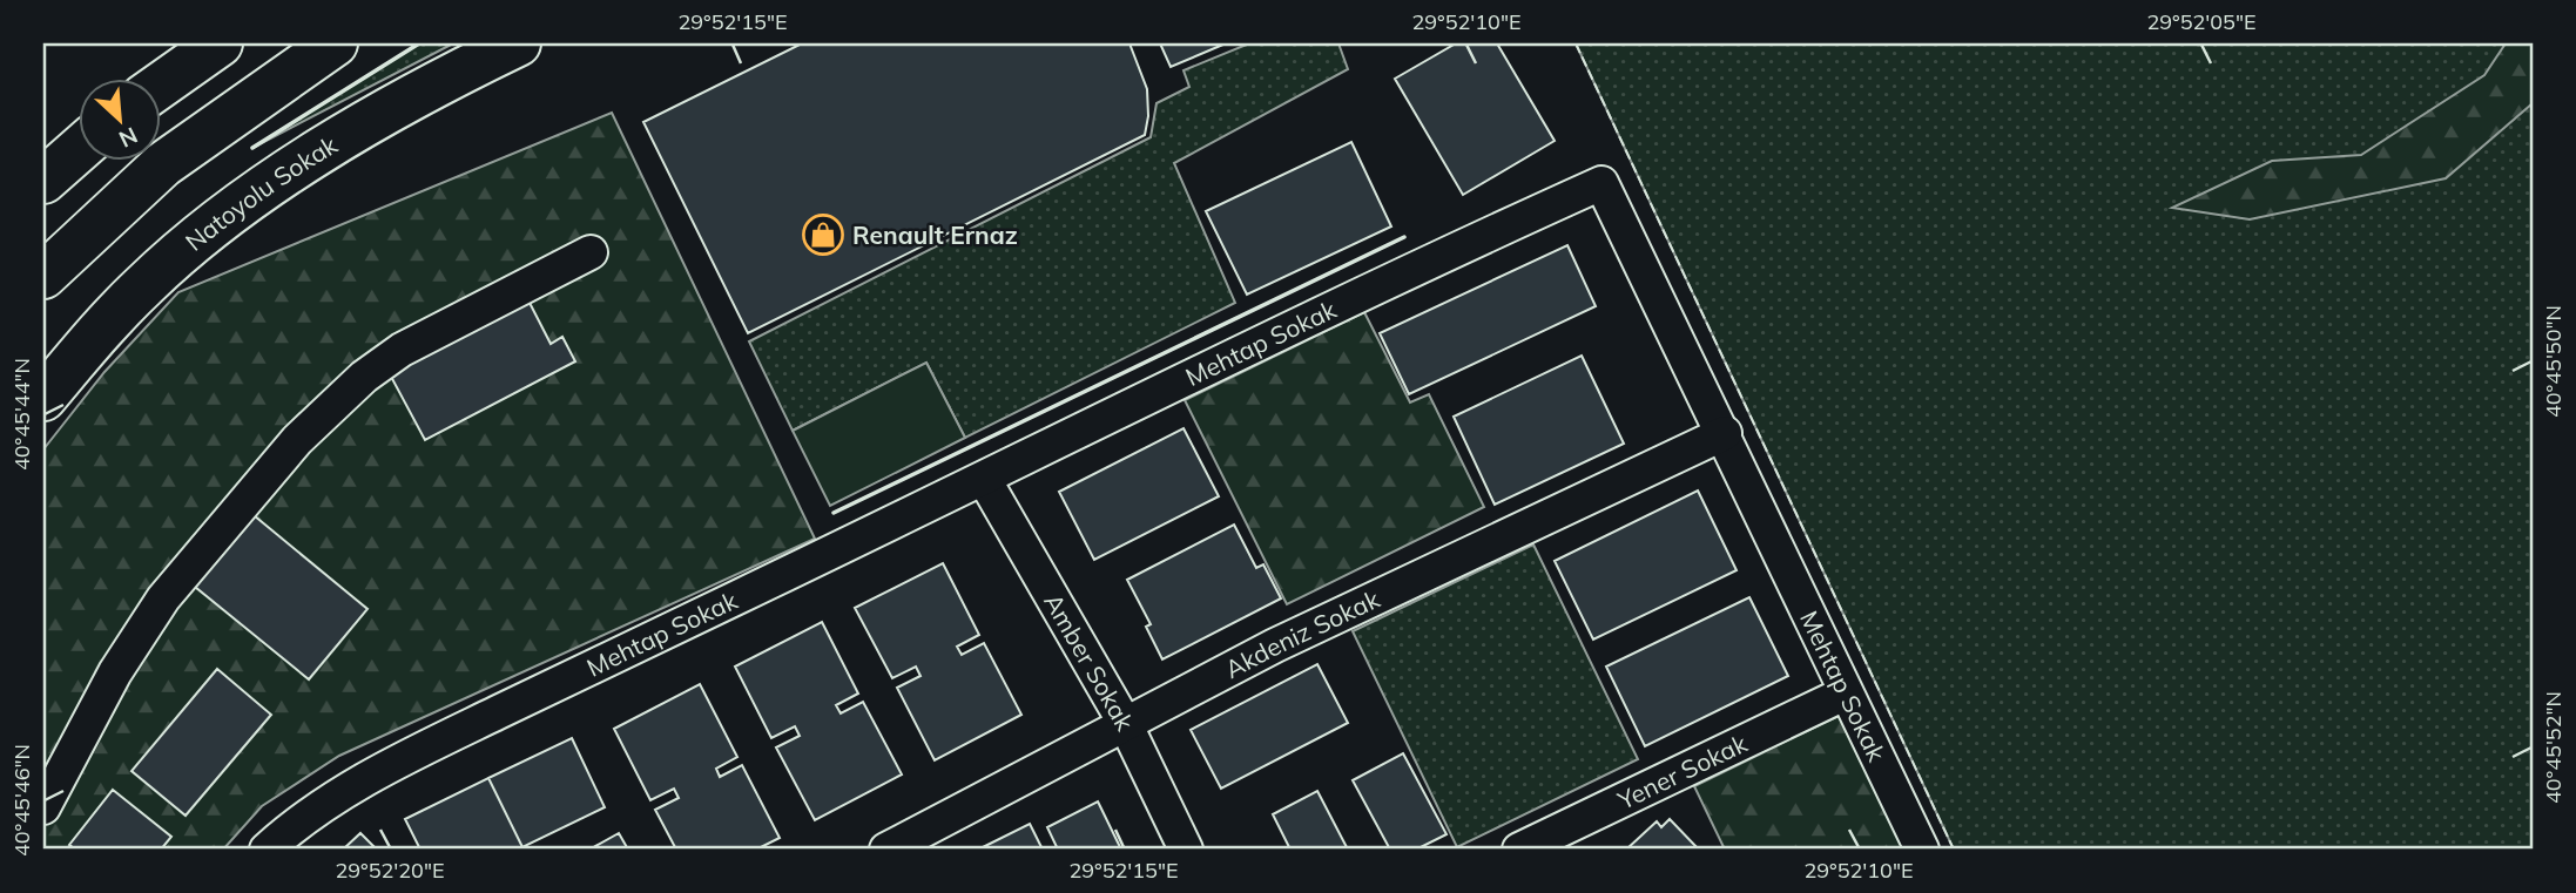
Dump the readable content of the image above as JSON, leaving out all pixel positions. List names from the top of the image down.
{
  "streets": {
    "main road": ["Natoyolu Sokak"],
    "street": [
      "Mehtap Sokak",
      "Akdeniz Sokak",
      "Amber Sokak",
      "Yener Sokak"
    ]
  },
  "crossings": [
    ["Mehtap Sokak", "Akdeniz Sokak"],
    ["Mehtap Sokak", "Amber Sokak"],
    ["Mehtap Sokak", "Yener Sokak"],
    ["Akdeniz Sokak", "Amber Sokak"]
  ],
  "places": {
    "shop": ["Renault Ernaz"]
  },
  "north": "bottom right",
  "coordinates": [
    "29°52'15\"E",
    "29°52'10\"E",
    "29°52'05\"E",
    "40°45'50\"N",
    "40°45'44\"N",
    "40°45'52\"N",
    "40°45'46\"N",
    "29°52'20\"E"
  ]
}
